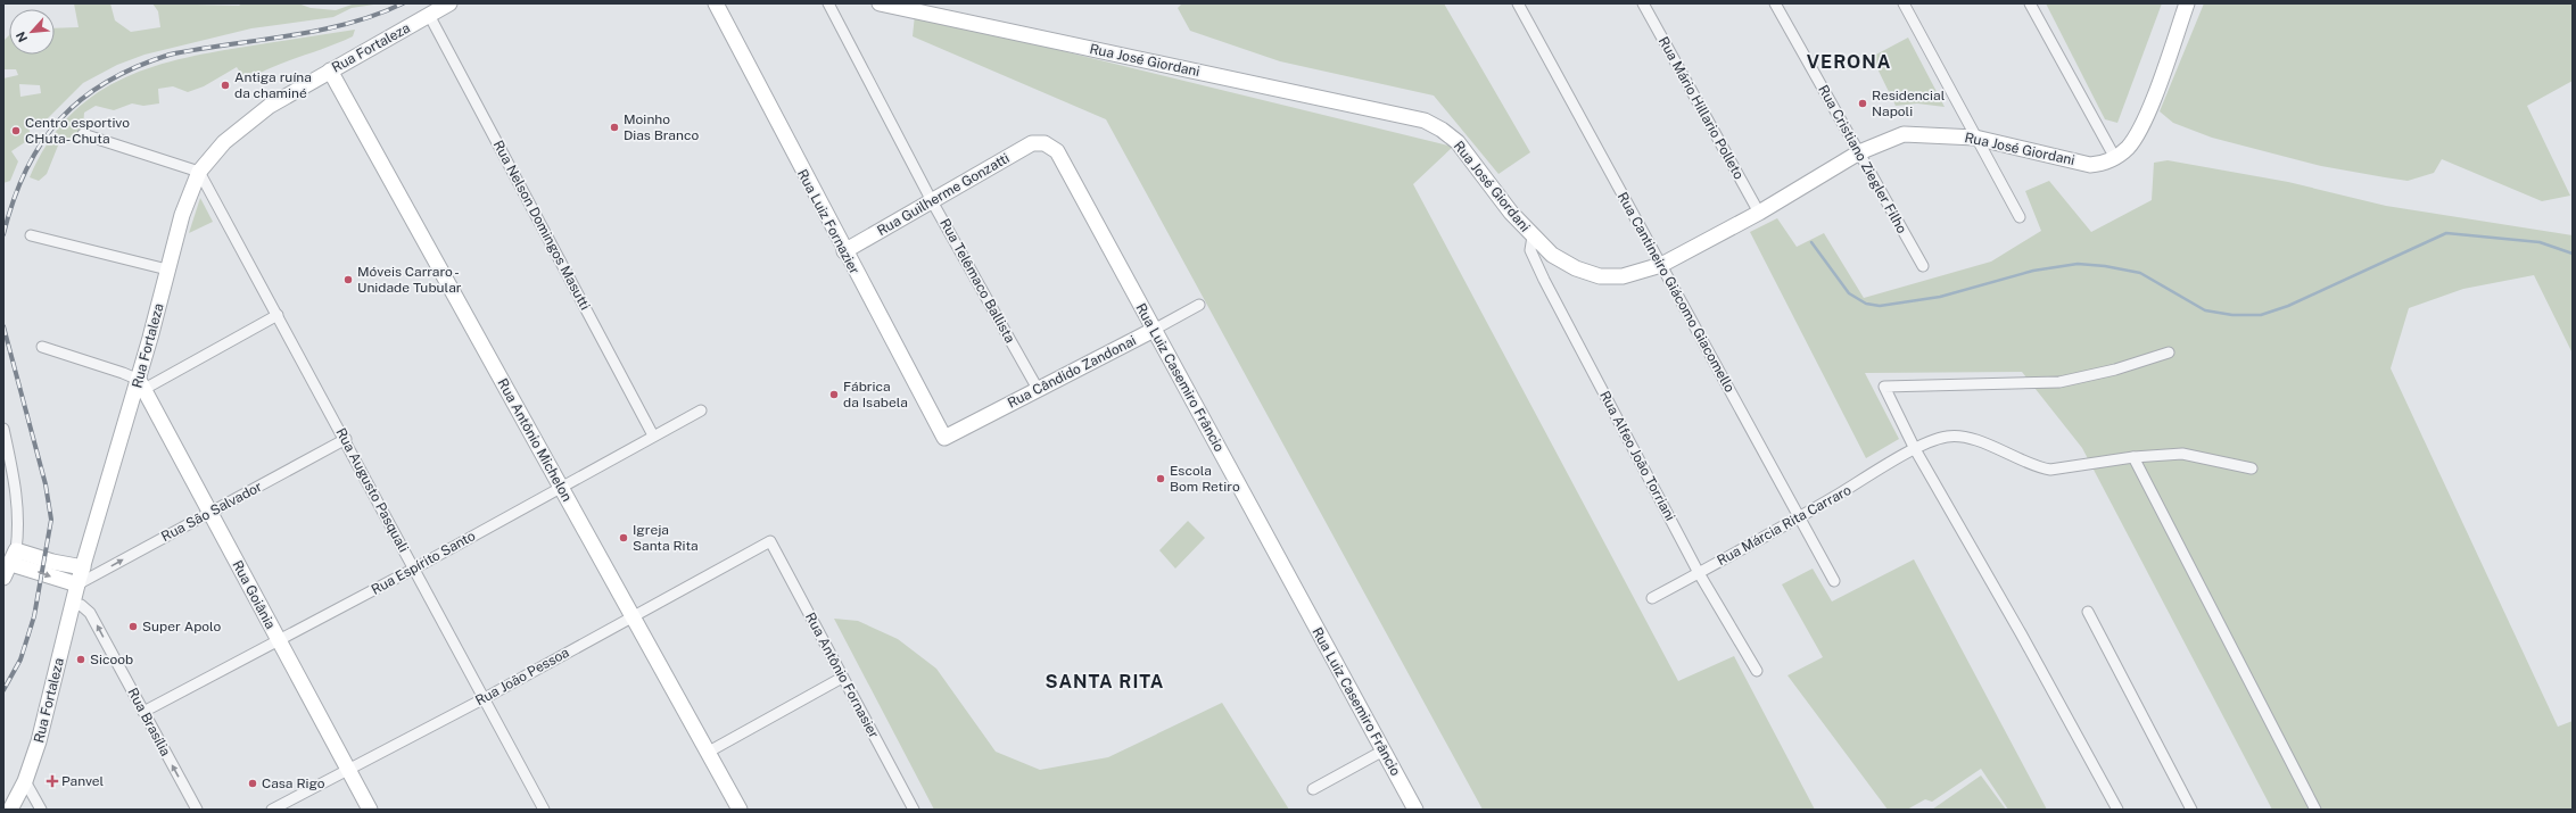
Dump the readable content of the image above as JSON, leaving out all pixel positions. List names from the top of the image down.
{
  "streets": {
    "street": [
      "Rua Fortaleza",
      "Rua José Giordani",
      "Rua Mário Hillario Polleto",
      "Rua Cristiano Ziegler Filho",
      "Rua Guilherme Gonzatti",
      "Rua Luiz Fornazier",
      "Rua Nelson Domingos Masutti",
      "Rua Telêmaco Ballista",
      "Rua Cantineiro Giácomo Giacomello",
      "Rua Cândido Zandonai",
      "Rua Luiz Casemiro Frâncio",
      "Rua Antônio Michelon",
      "Rua Alfeo João Torriani",
      "Rua Augusto Pasquali",
      "Rua São Salvador",
      "Rua Márcia Rita Carraro",
      "Rua Espírito Santo",
      "Rua Goiânia",
      "Rua Antônio Fornasier",
      "Rua João Pessoa",
      "Rua Brasília"
    ]
  },
  "crossings": [
    ["Rua Fortaleza", "Rua Nelson Domingos Masutti"],
    ["Rua Fortaleza", "Rua Antônio Michelon"],
    ["Rua Fortaleza", "Rua Augusto Pasquali"],
    ["Rua Fortaleza", "Rua São Salvador"],
    ["Rua Fortaleza", "Rua Goiânia"],
    ["Rua Fortaleza", "Rua Brasília"],
    ["Rua José Giordani", "Rua Mário Hillario Polleto"],
    ["Rua José Giordani", "Rua Cristiano Ziegler Filho"],
    ["Rua José Giordani", "Rua Cantineiro Giácomo Giacomello"],
    ["Rua José Giordani", "Rua Alfeo João Torriani"],
    ["Rua Guilherme Gonzatti", "Rua Luiz Fornazier"],
    ["Rua Guilherme Gonzatti", "Rua Telêmaco Ballista"],
    ["Rua Guilherme Gonzatti", "Rua Luiz Casemiro Frâncio"],
    ["Rua Luiz Fornazier", "Rua Cândido Zandonai"],
    ["Rua Nelson Domingos Masutti", "Rua Espírito Santo"],
    ["Rua Telêmaco Ballista", "Rua Cândido Zandonai"],
    ["Rua Cantineiro Giácomo Giacomello", "Rua Márcia Rita Carraro"],
    ["Rua Cândido Zandonai", "Rua Luiz Casemiro Frâncio"],
    ["Rua Antônio Michelon", "Rua Espírito Santo"],
    ["Rua Antônio Michelon", "Rua João Pessoa"],
    ["Rua Alfeo João Torriani", "Rua Márcia Rita Carraro"],
    ["Rua Augusto Pasquali", "Rua São Salvador"],
    ["Rua Augusto Pasquali", "Rua Espírito Santo"],
    ["Rua Augusto Pasquali", "Rua João Pessoa"],
    ["Rua São Salvador", "Rua Goiânia"],
    ["Rua São Salvador", "Rua Brasília"],
    ["Rua Espírito Santo", "Rua Goiânia"],
    ["Rua Espírito Santo", "Rua Brasília"],
    ["Rua Goiânia", "Rua João Pessoa"],
    ["Rua Antônio Fornasier", "Rua João Pessoa"]
  ],
  "one_way": ["Rua São Salvador", "Rua Brasília"],
  "districts": ["VERONA", "SANTA RITA"],
  "places": {
    "other": [
      "Antiga ruína da chaminé",
      "Residencial Napoli",
      "Moinho Dias Branco",
      "Centro esportivo CHuta- Chuta",
      "Móveis Carraro - Unidade Tubular",
      "Fábrica da Isabela",
      "Escola Bom Retiro",
      "Igreja Santa Rita",
      "Super Apolo",
      "Sicoob",
      "Casa Rigo"
    ],
    "health": ["Panvel"]
  },
  "north": "bottom left"
}
